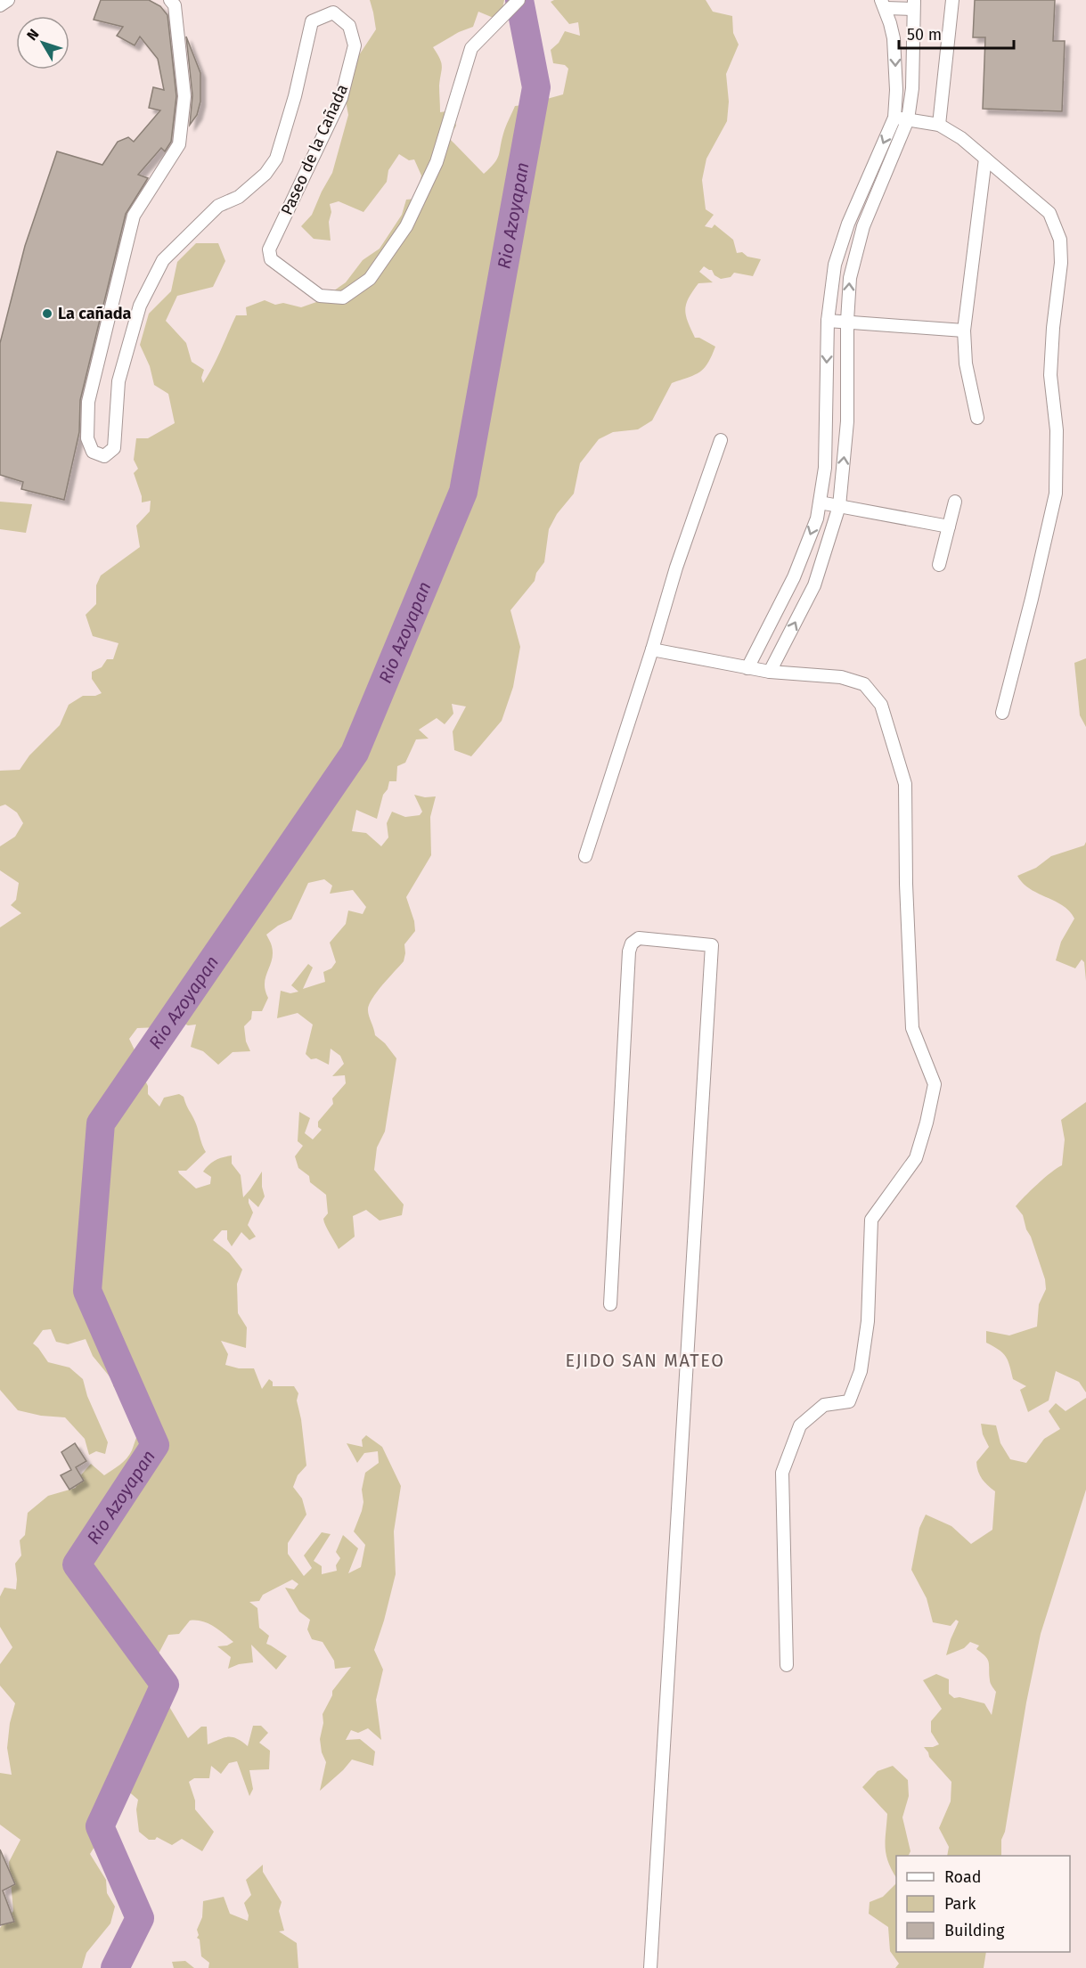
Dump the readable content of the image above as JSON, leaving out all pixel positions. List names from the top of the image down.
{
  "streets": {
    "street": ["Paseo de la Cañada"]
  },
  "districts": ["EJIDO SAN MATEO"],
  "water": ["Rio Azoyapan"],
  "places": ["La cañada"],
  "legend": ["Road", "Park", "Building"],
  "scale_bar": "50 m",
  "north": "top left"
}
